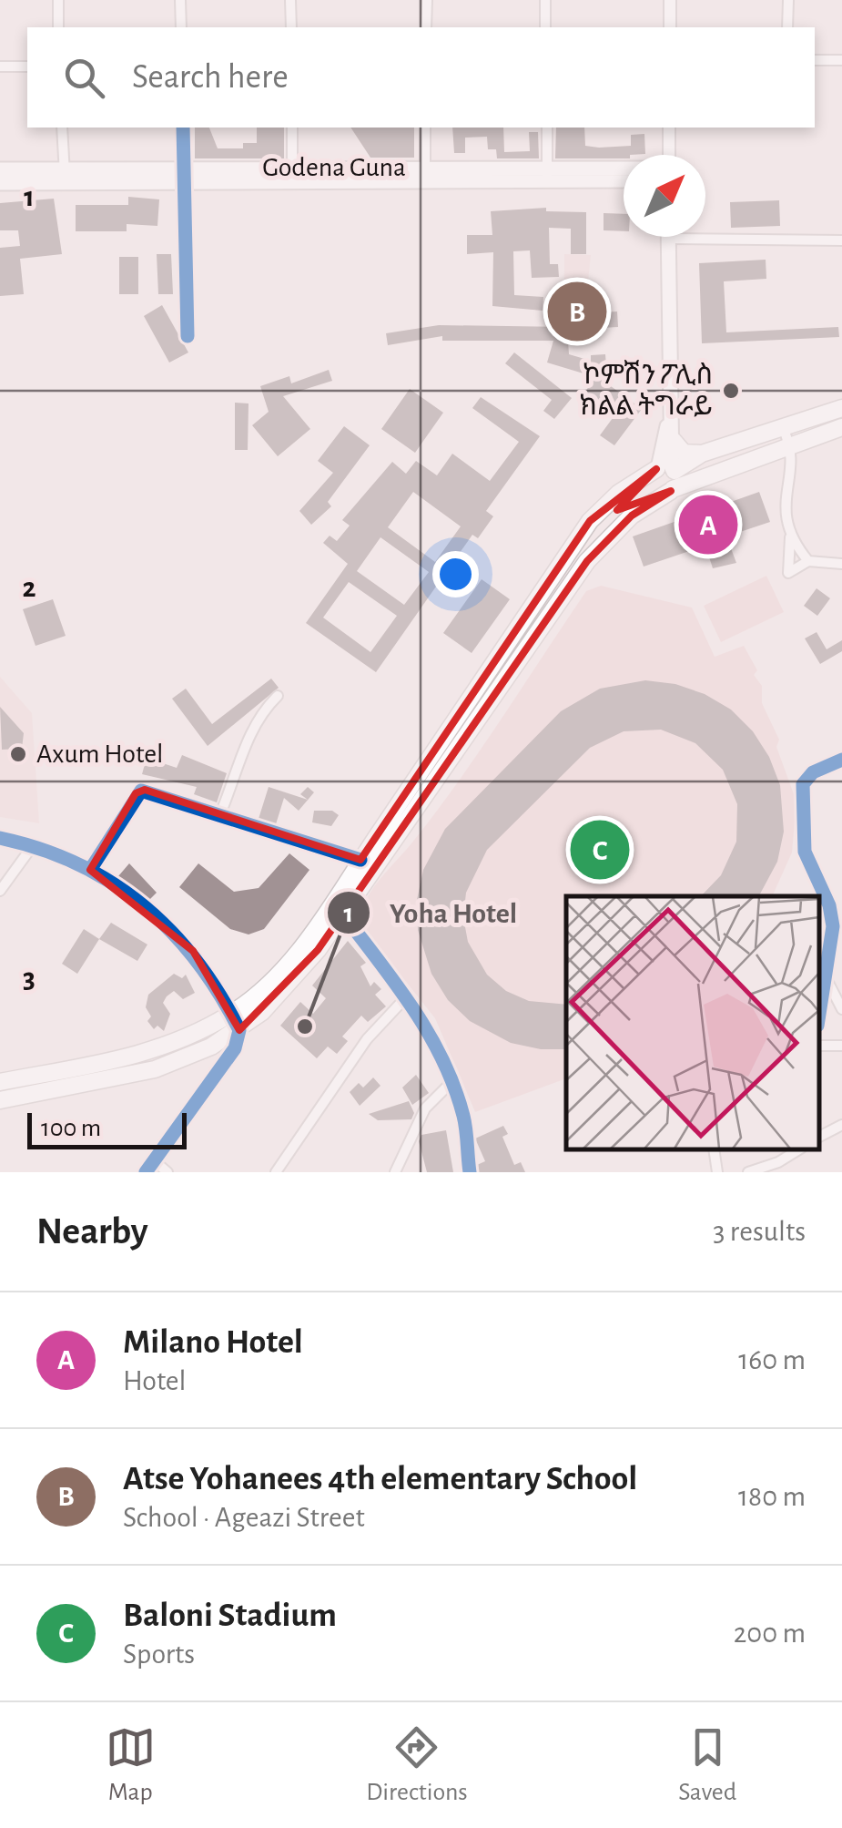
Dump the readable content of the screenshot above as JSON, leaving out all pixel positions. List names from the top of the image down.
{
  "streets": {
    "main road": ["Godena Guna"]
  },
  "places": ["ኮምሽን ፖሊስ ክልል ትግራይ", "Axum Hotel", "Yoha Hotel"],
  "scale_bar": "100 m",
  "north": "top right",
  "page": {
    "search": "Search here",
    "pins": ["B", "A", "C"],
    "scale": "100 m",
    "heading": ["Nearby", "3 results"],
    "list": [
      {
        "mark": "A",
        "name": "Milano Hotel",
        "note": "Hotel",
        "value": "160 m"
      },
      {
        "mark": "B",
        "name": "Atse Yohanees 4th elementary School",
        "note": "School · Ageazi Street",
        "value": "180 m"
      },
      {
        "mark": "C",
        "name": "Baloni Stadium",
        "note": "Sports",
        "value": "200 m"
      }
    ],
    "nav": ["Map", "Directions", "Saved"]
  },
  "grid": {
    "rows": ["1", "2", "3"]
  }
}
